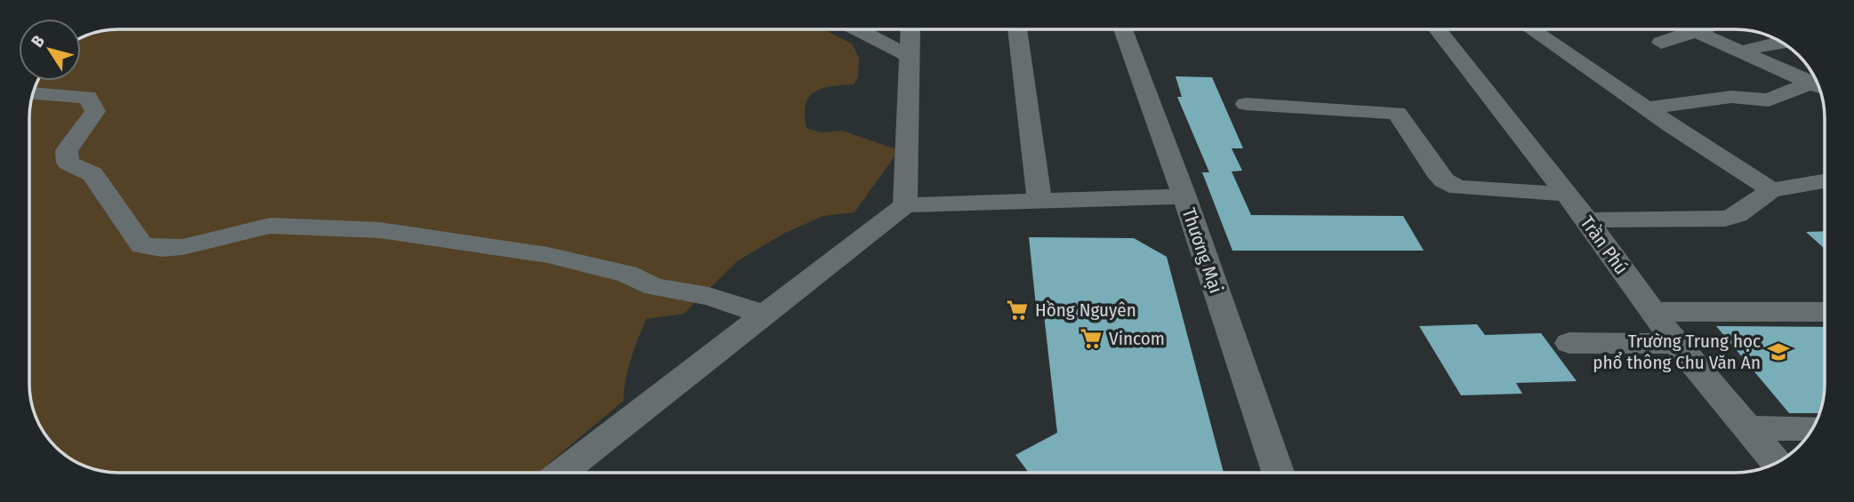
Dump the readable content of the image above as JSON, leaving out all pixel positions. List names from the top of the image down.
{
  "streets": {
    "street": ["Trần Phú", "Thương Mại"]
  },
  "places": {
    "supermarket": ["Hồng Nguyên", "Vincom"],
    "school or university": ["Trường Trung học phổ thông Chu Văn An"]
  },
  "north": "top left"
}
